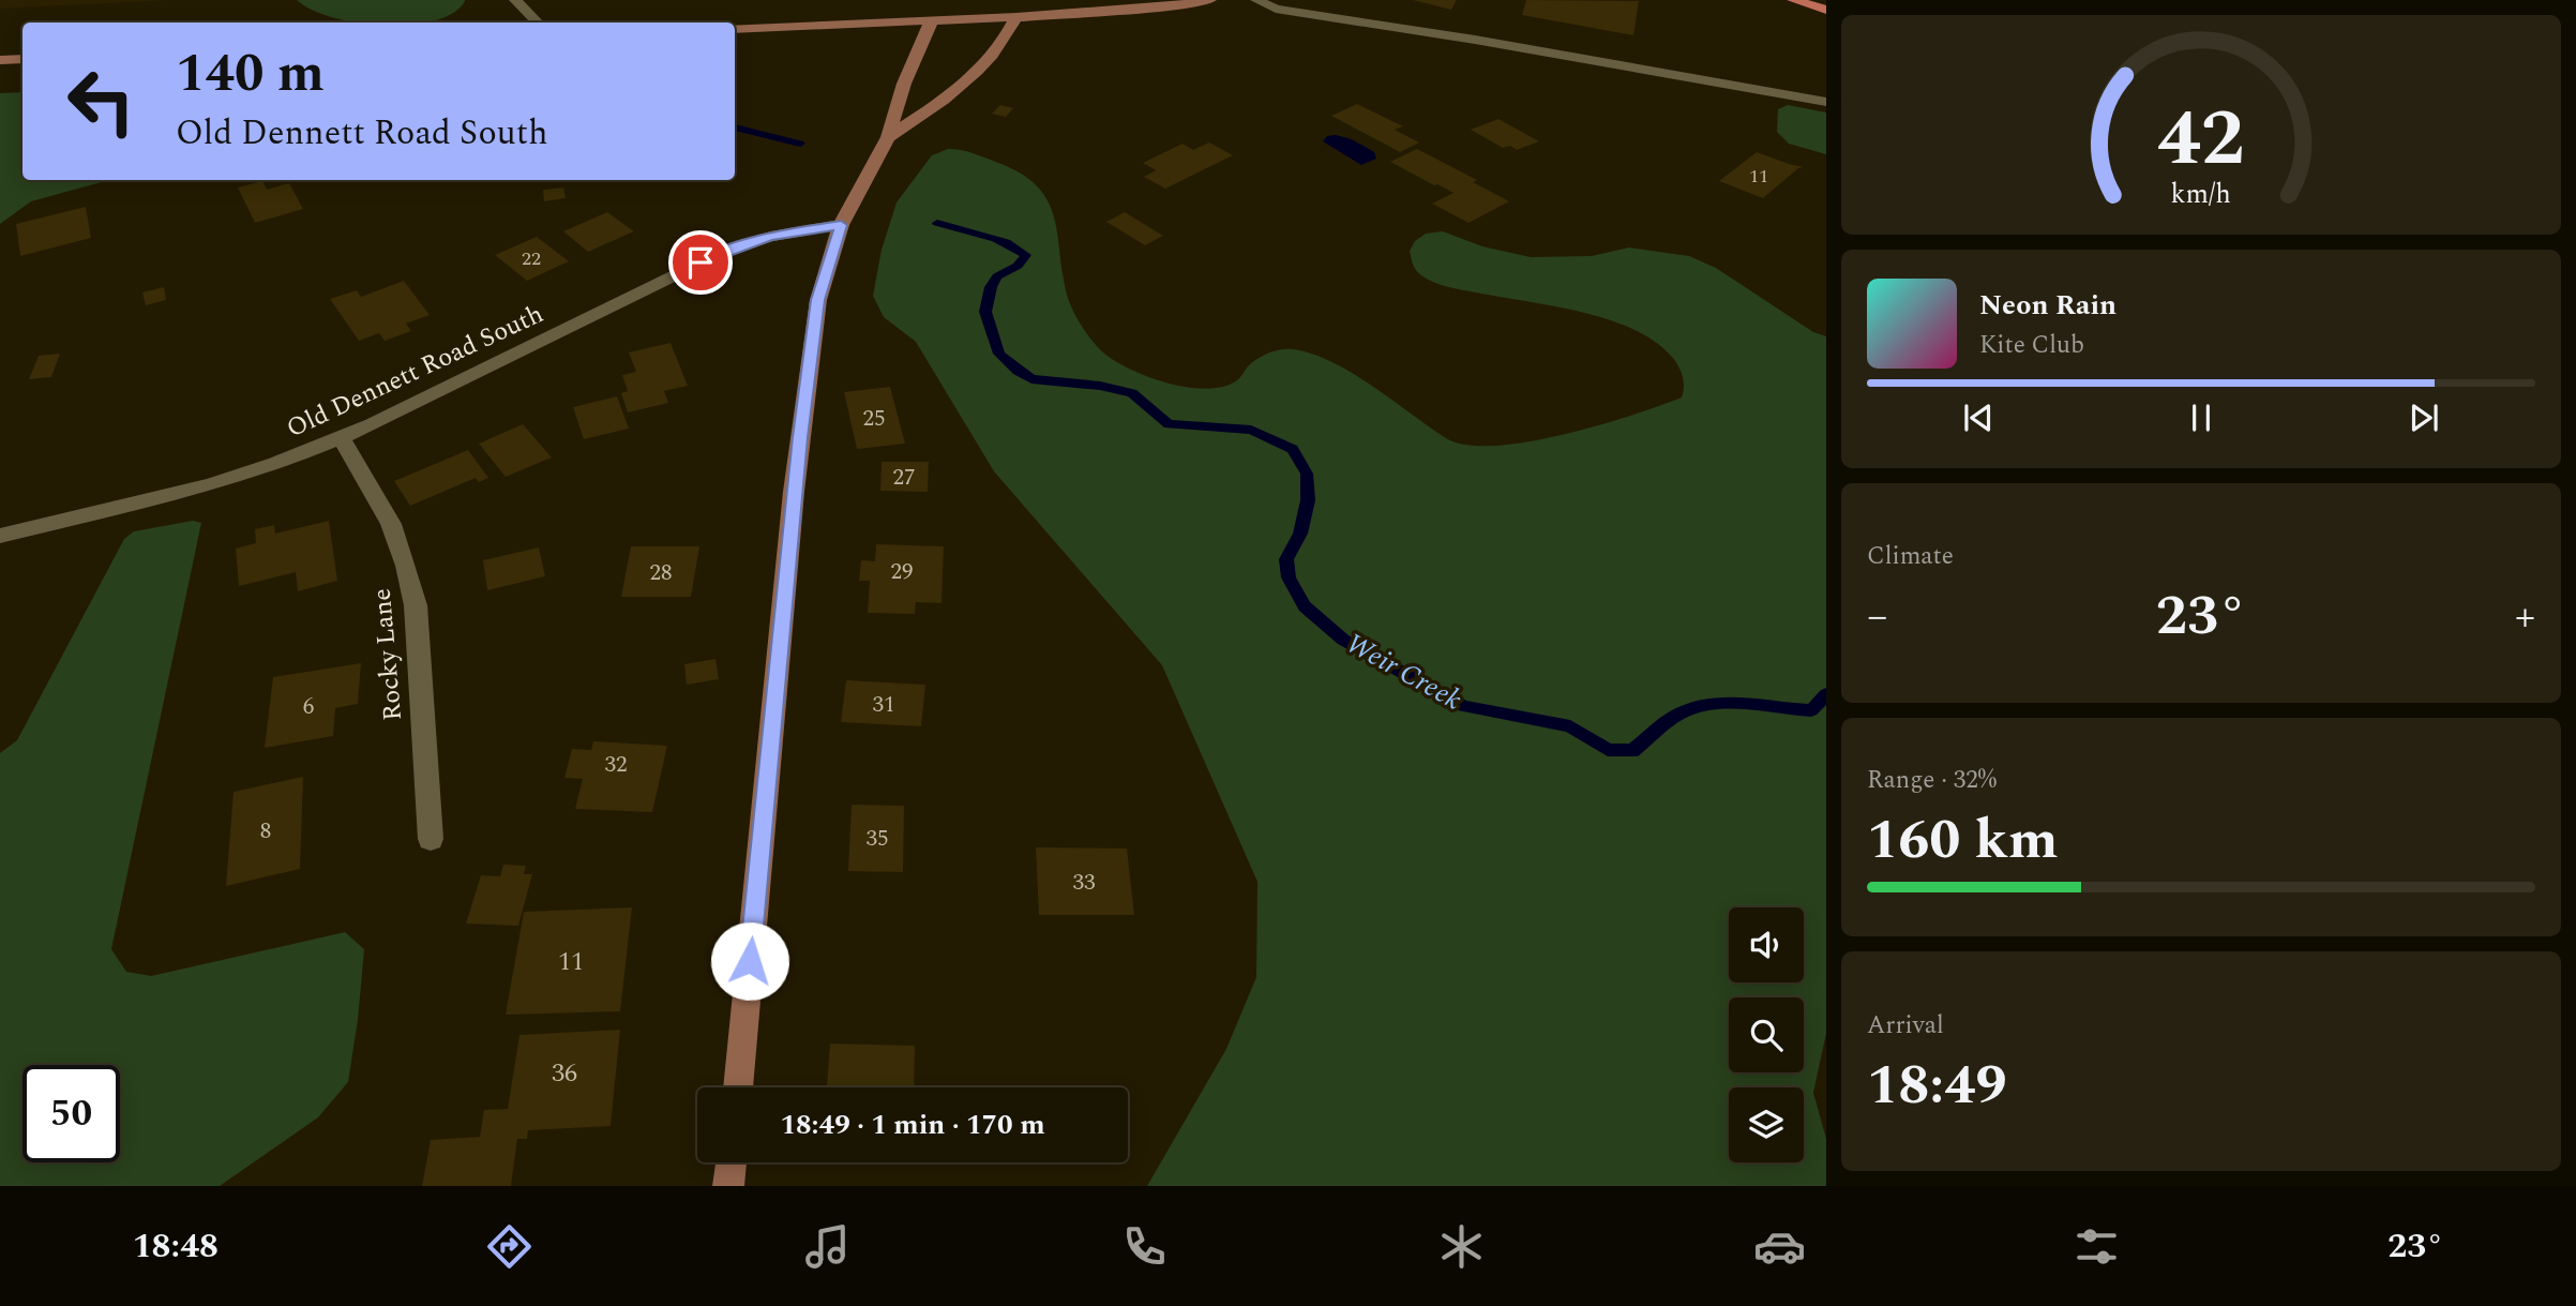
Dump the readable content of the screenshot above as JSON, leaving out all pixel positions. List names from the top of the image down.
{
  "streets": {
    "street": ["Old Dennett Road South", "Rocky Lane"]
  },
  "crossings": [
    ["Old Dennett Road South", "Rocky Lane"]
  ],
  "water": ["Weir Creek"],
  "house_numbers": [
    "11",
    "22",
    "25",
    "27",
    "29",
    "28",
    "31",
    "6",
    "32",
    "8",
    "35",
    "33",
    "11",
    "36"
  ],
  "page": {
    "turn": ["140 m", "Old Dennett Road South"],
    "song": ["Neon Rain", "Kite Club"],
    "tile": [
      "Climate",
      ["Range · 32%", "160 km"],
      ["Arrival", "18:49"]
    ],
    "heat": ["−", "23°", "+"],
    "limit": "50",
    "trip": "18:49 · 1 min · 170 m",
    "tabs": ["18:48", "23°"],
    "gauge": ["42", "km/h"]
  }
}
